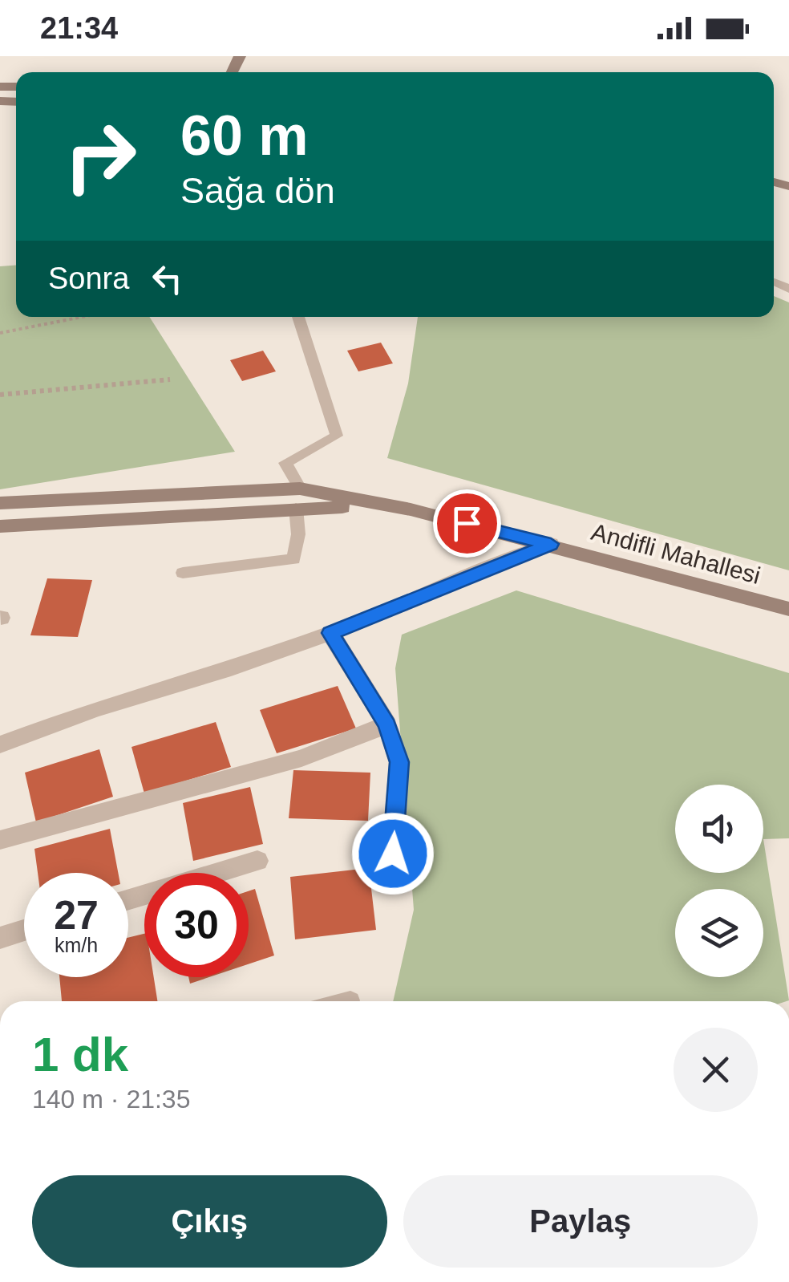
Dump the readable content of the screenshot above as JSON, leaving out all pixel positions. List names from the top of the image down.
{
  "streets": {
    "main road": ["Andifli Mahallesi"]
  },
  "page": {
    "status": "21:34",
    "turn": ["60 m", "Sağa dön"],
    "then": "Sonra",
    "speed": "27 km/h",
    "limit": "30",
    "heading": ["1 dk", "140 m · 21:35"],
    "buttons": ["Çıkış", "Paylaş"]
  }
}
